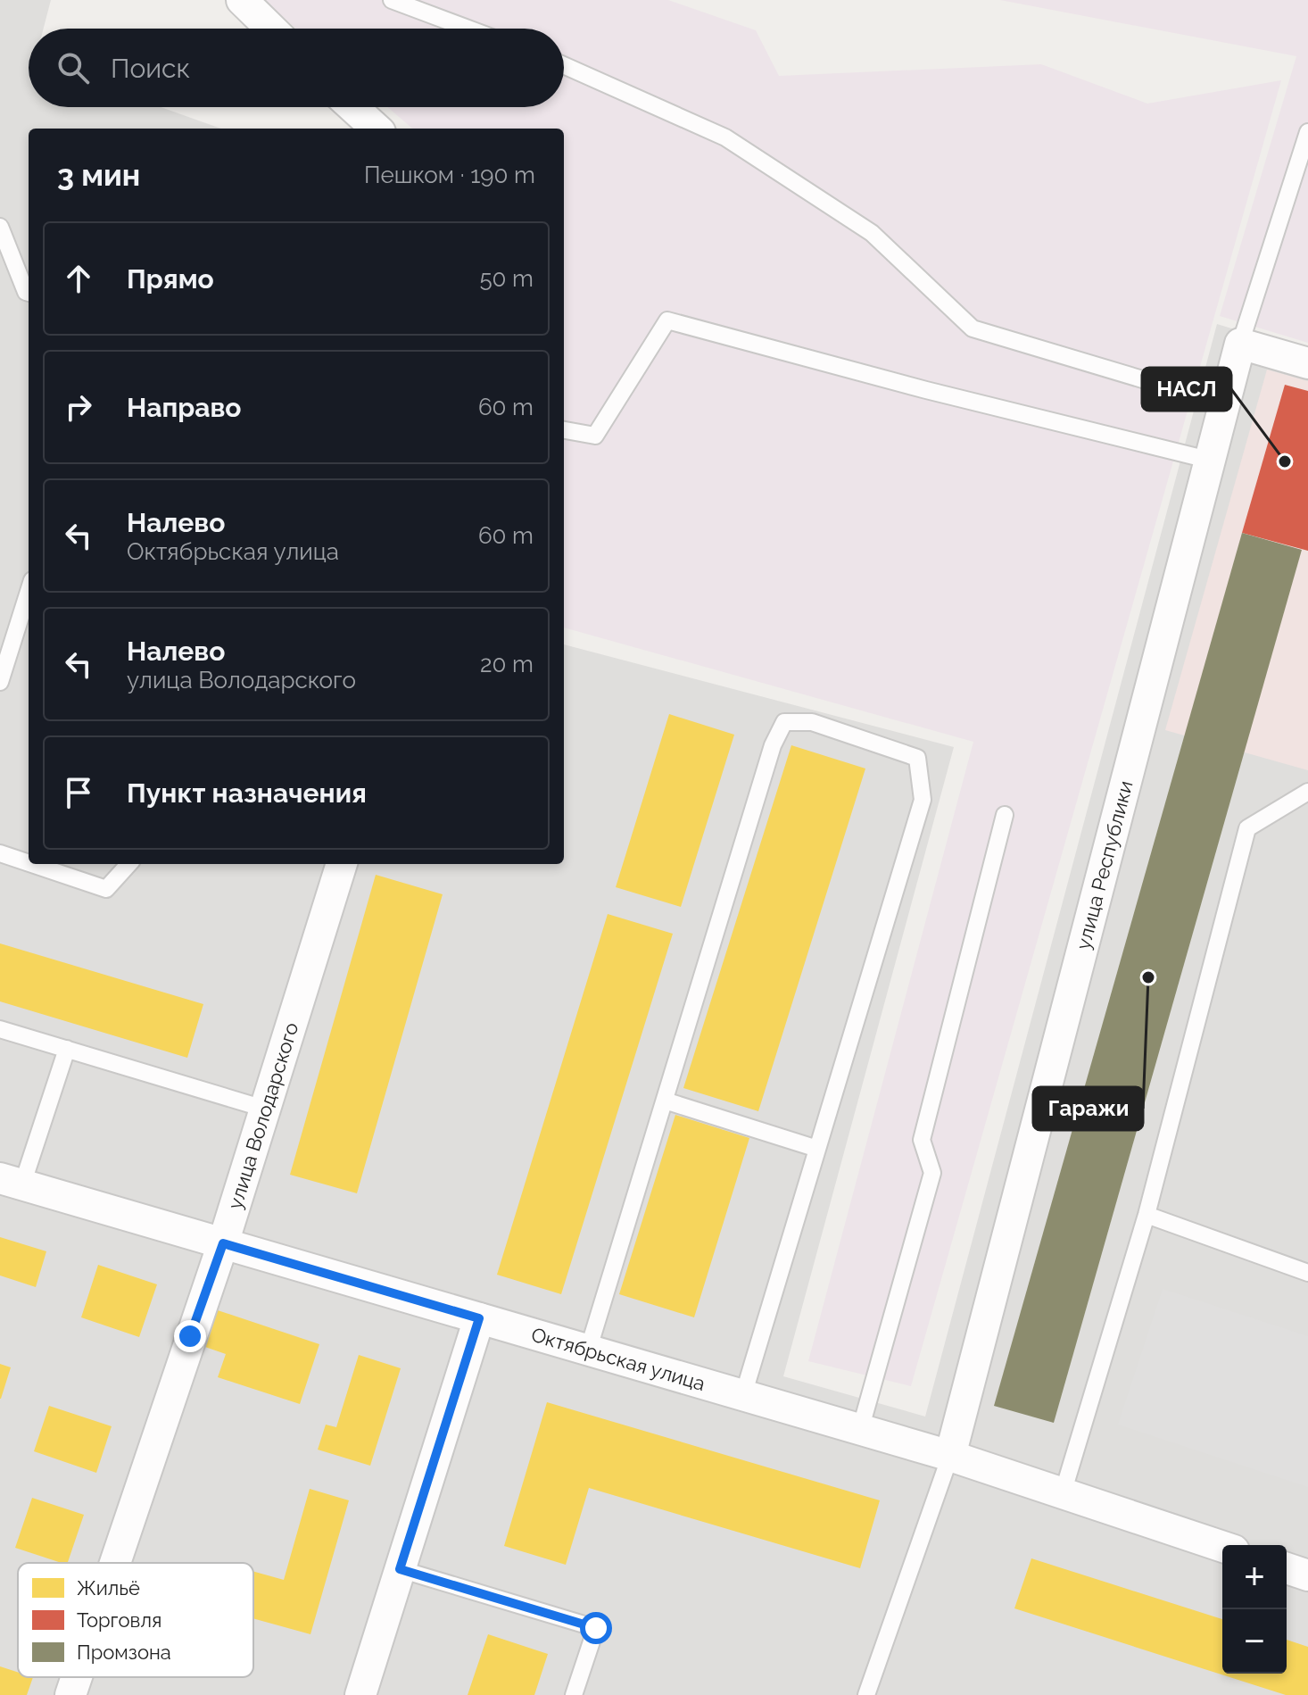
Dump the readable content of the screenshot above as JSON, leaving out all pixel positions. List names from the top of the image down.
{
  "streets": {
    "street": ["улица Республики", "улица Володарского", "Октябрьская улица"]
  },
  "crossings": [
    ["улица Республики", "Октябрьская улица"],
    ["улица Володарского", "Октябрьская улица"]
  ],
  "places": ["НАСЛ", "Гаражи"],
  "legend": ["Жильё", "Торговля", "Промзона"],
  "page": {
    "search": "Поиск",
    "heading": ["3 мин", "Пешком · 190 m"],
    "list": [
      ["Прямо", "50 m"],
      ["Направо", "60 m"],
      ["Налево", "Октябрьская улица", "60 m"],
      ["Налево", "улица Володарского", "20 m"],
      "Пункт назначения"
    ],
    "map_buttons": ["+", "−"]
  }
}
